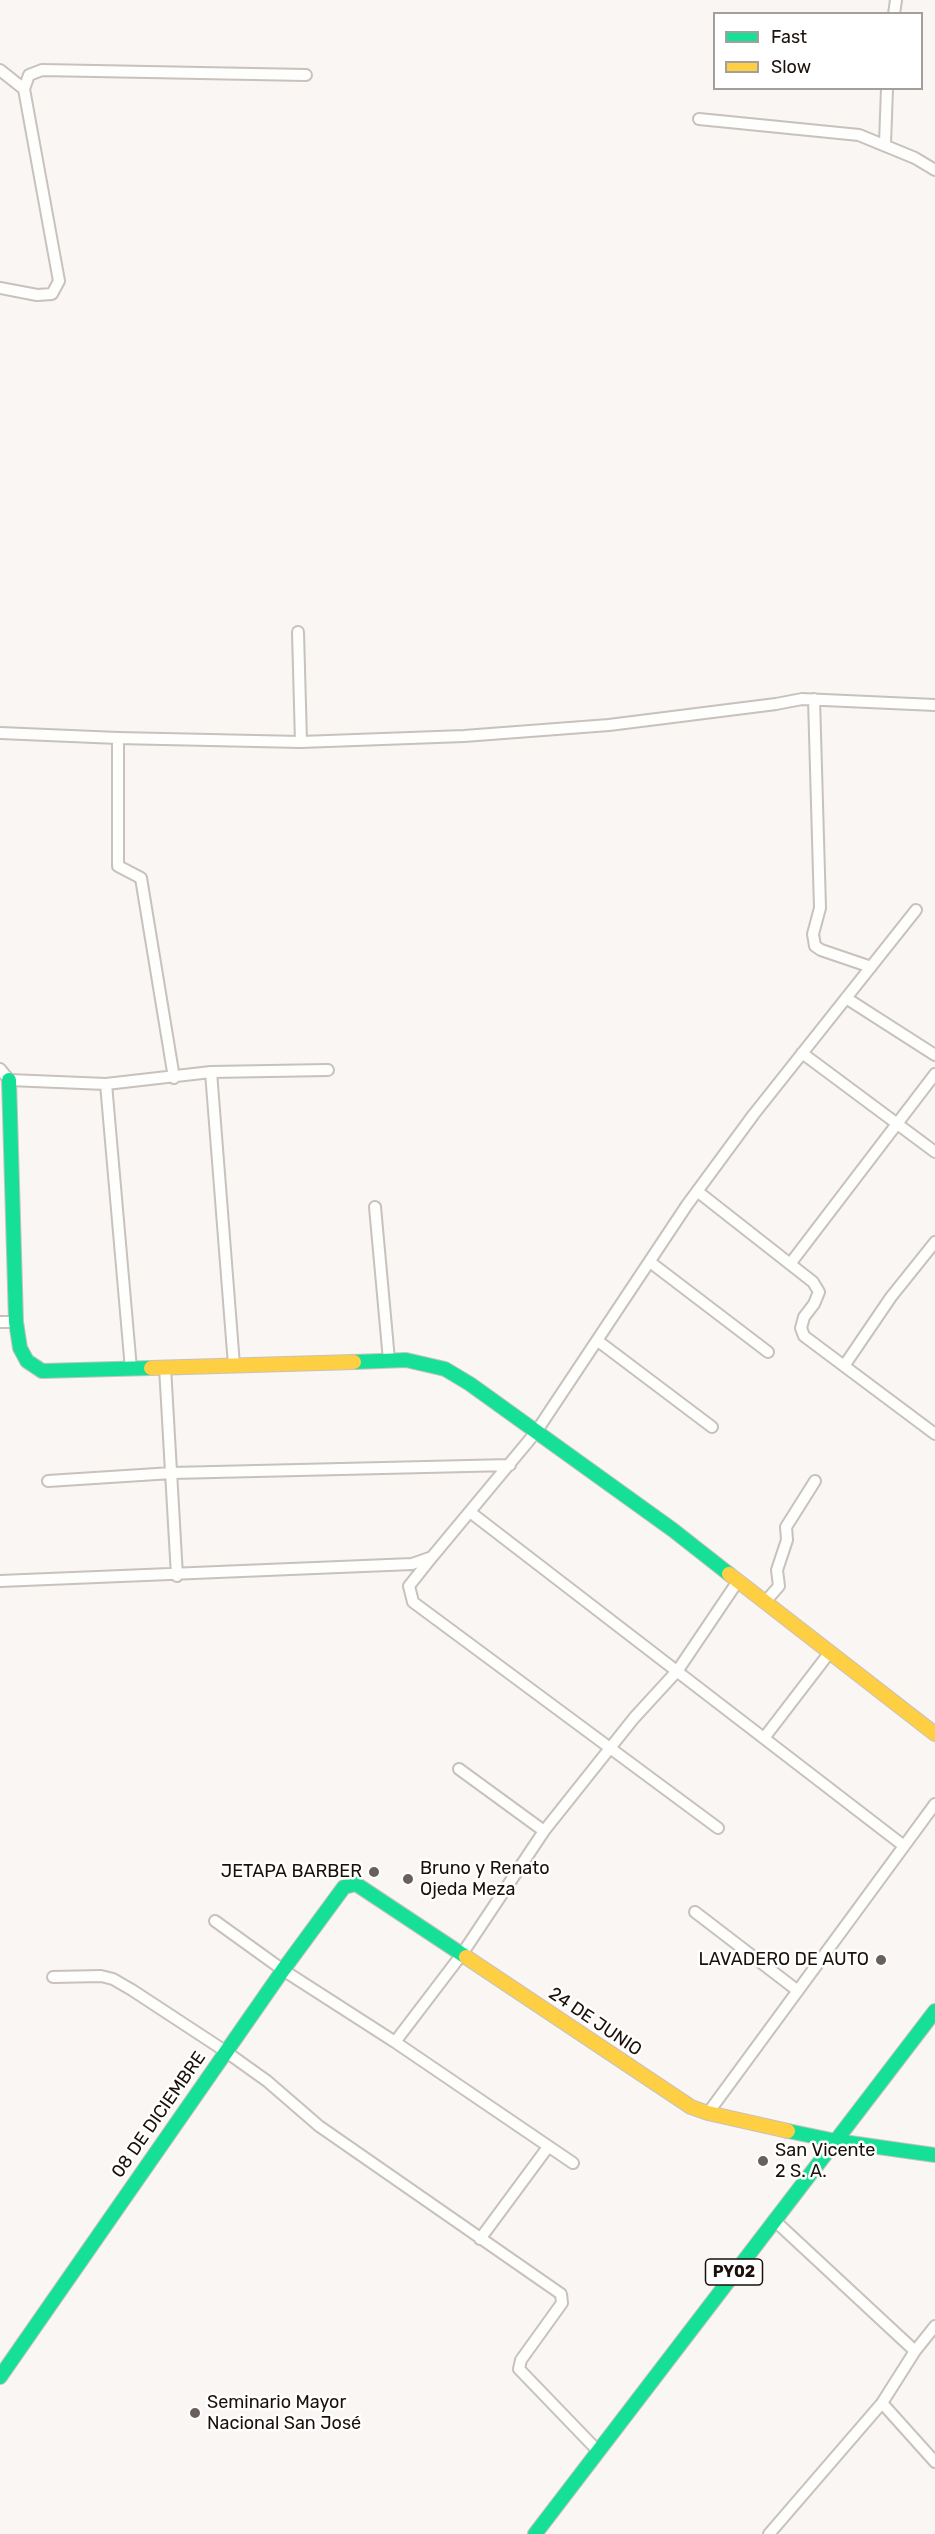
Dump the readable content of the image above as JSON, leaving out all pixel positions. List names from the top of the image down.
{
  "streets": {
    "street": ["24 DE JUNIO", "08 DE DICIEMBRE", "PY02"]
  },
  "crossings": [
    ["24 DE JUNIO", "08 DE DICIEMBRE"],
    ["24 DE JUNIO", "PY02"]
  ],
  "places": [
    "JETAPA BARBER",
    "Bruno y Renato Ojeda Meza",
    "LAVADERO DE AUTO",
    "San Vicente 2 S. A.",
    "Seminario Mayor Nacional San José"
  ],
  "legend": ["Fast", "Slow"]
}
